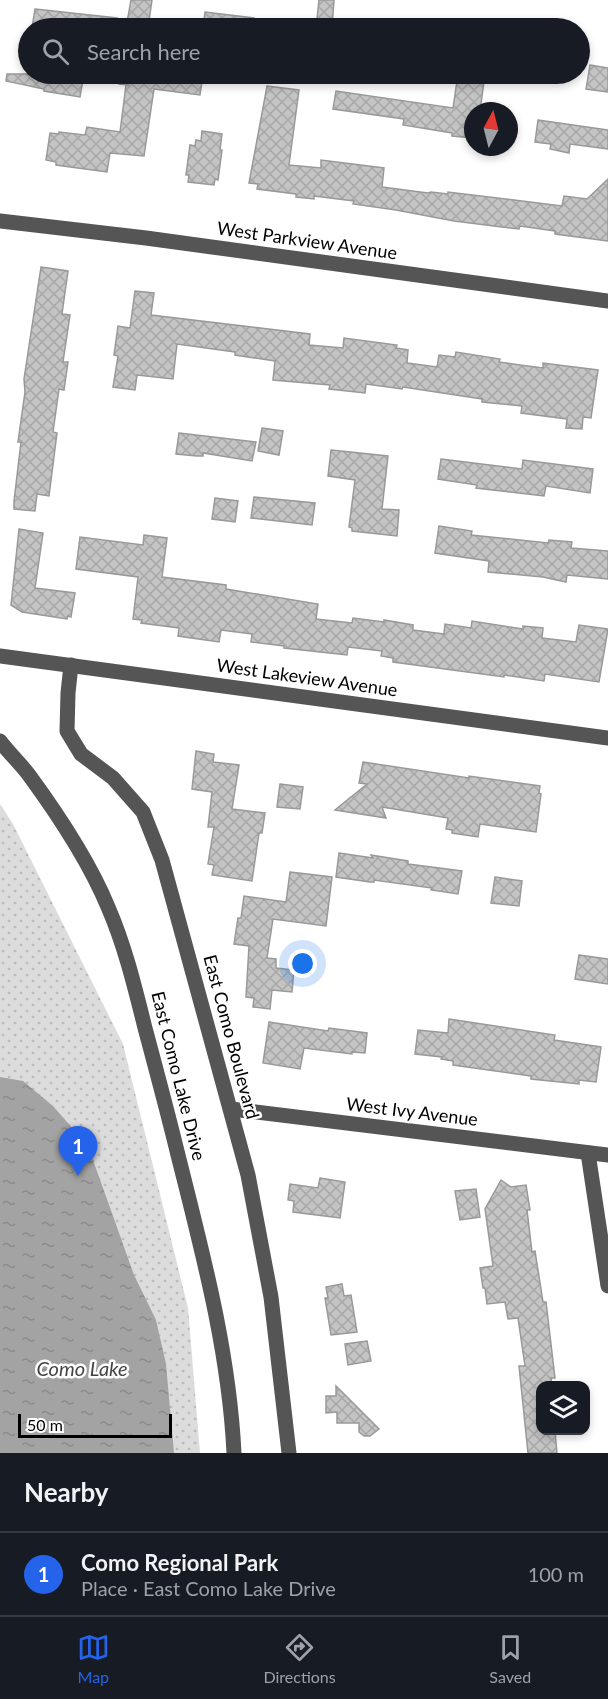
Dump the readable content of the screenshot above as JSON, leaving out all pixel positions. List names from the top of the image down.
{
  "streets": {
    "street": [
      "West Parkview Avenue",
      "West Lakeview Avenue",
      "East Como Boulevard",
      "East Como Lake Drive",
      "West Ivy Avenue"
    ]
  },
  "crossings": [
    ["West Lakeview Avenue", "East Como Boulevard"],
    ["East Como Boulevard", "West Ivy Avenue"]
  ],
  "water": ["Como Lake"],
  "scale_bar": "50 m",
  "north": "top",
  "page": {
    "search": "Search here",
    "pins": "1",
    "scale": "50 m",
    "heading": "Nearby",
    "list": [
      {
        "mark": "1",
        "name": "Como Regional Park",
        "note": "Place · East Como Lake Drive",
        "value": "100 m"
      }
    ],
    "nav": ["Map", "Directions", "Saved"]
  }
}
